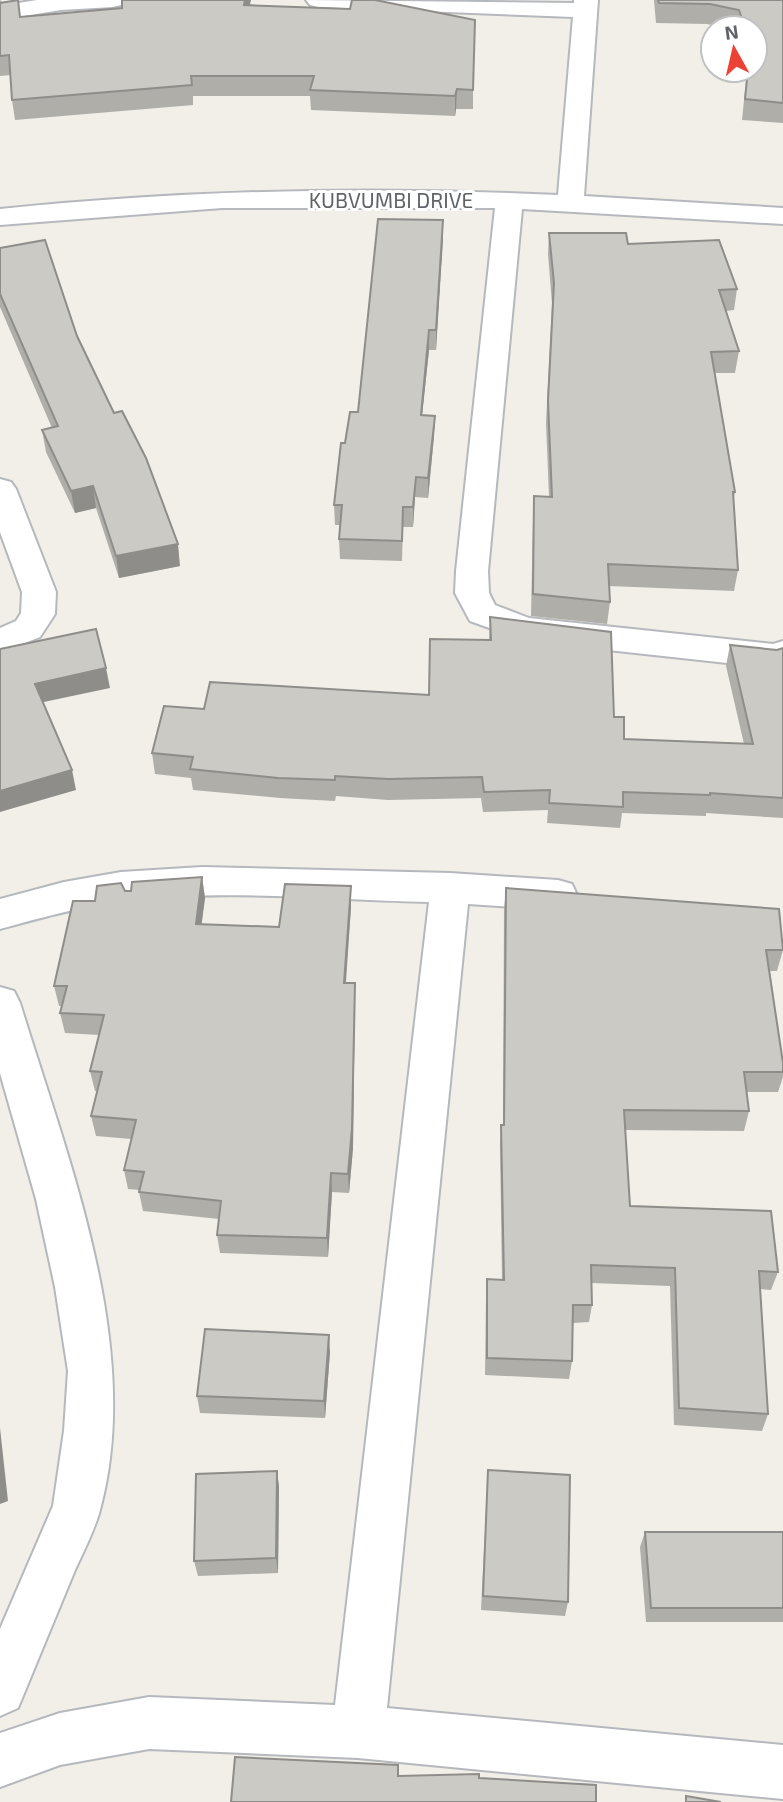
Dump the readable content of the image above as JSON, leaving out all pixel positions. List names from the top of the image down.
{
  "streets": {
    "street": ["KUBVUMBI DRIVE"]
  },
  "north": "top"
}
